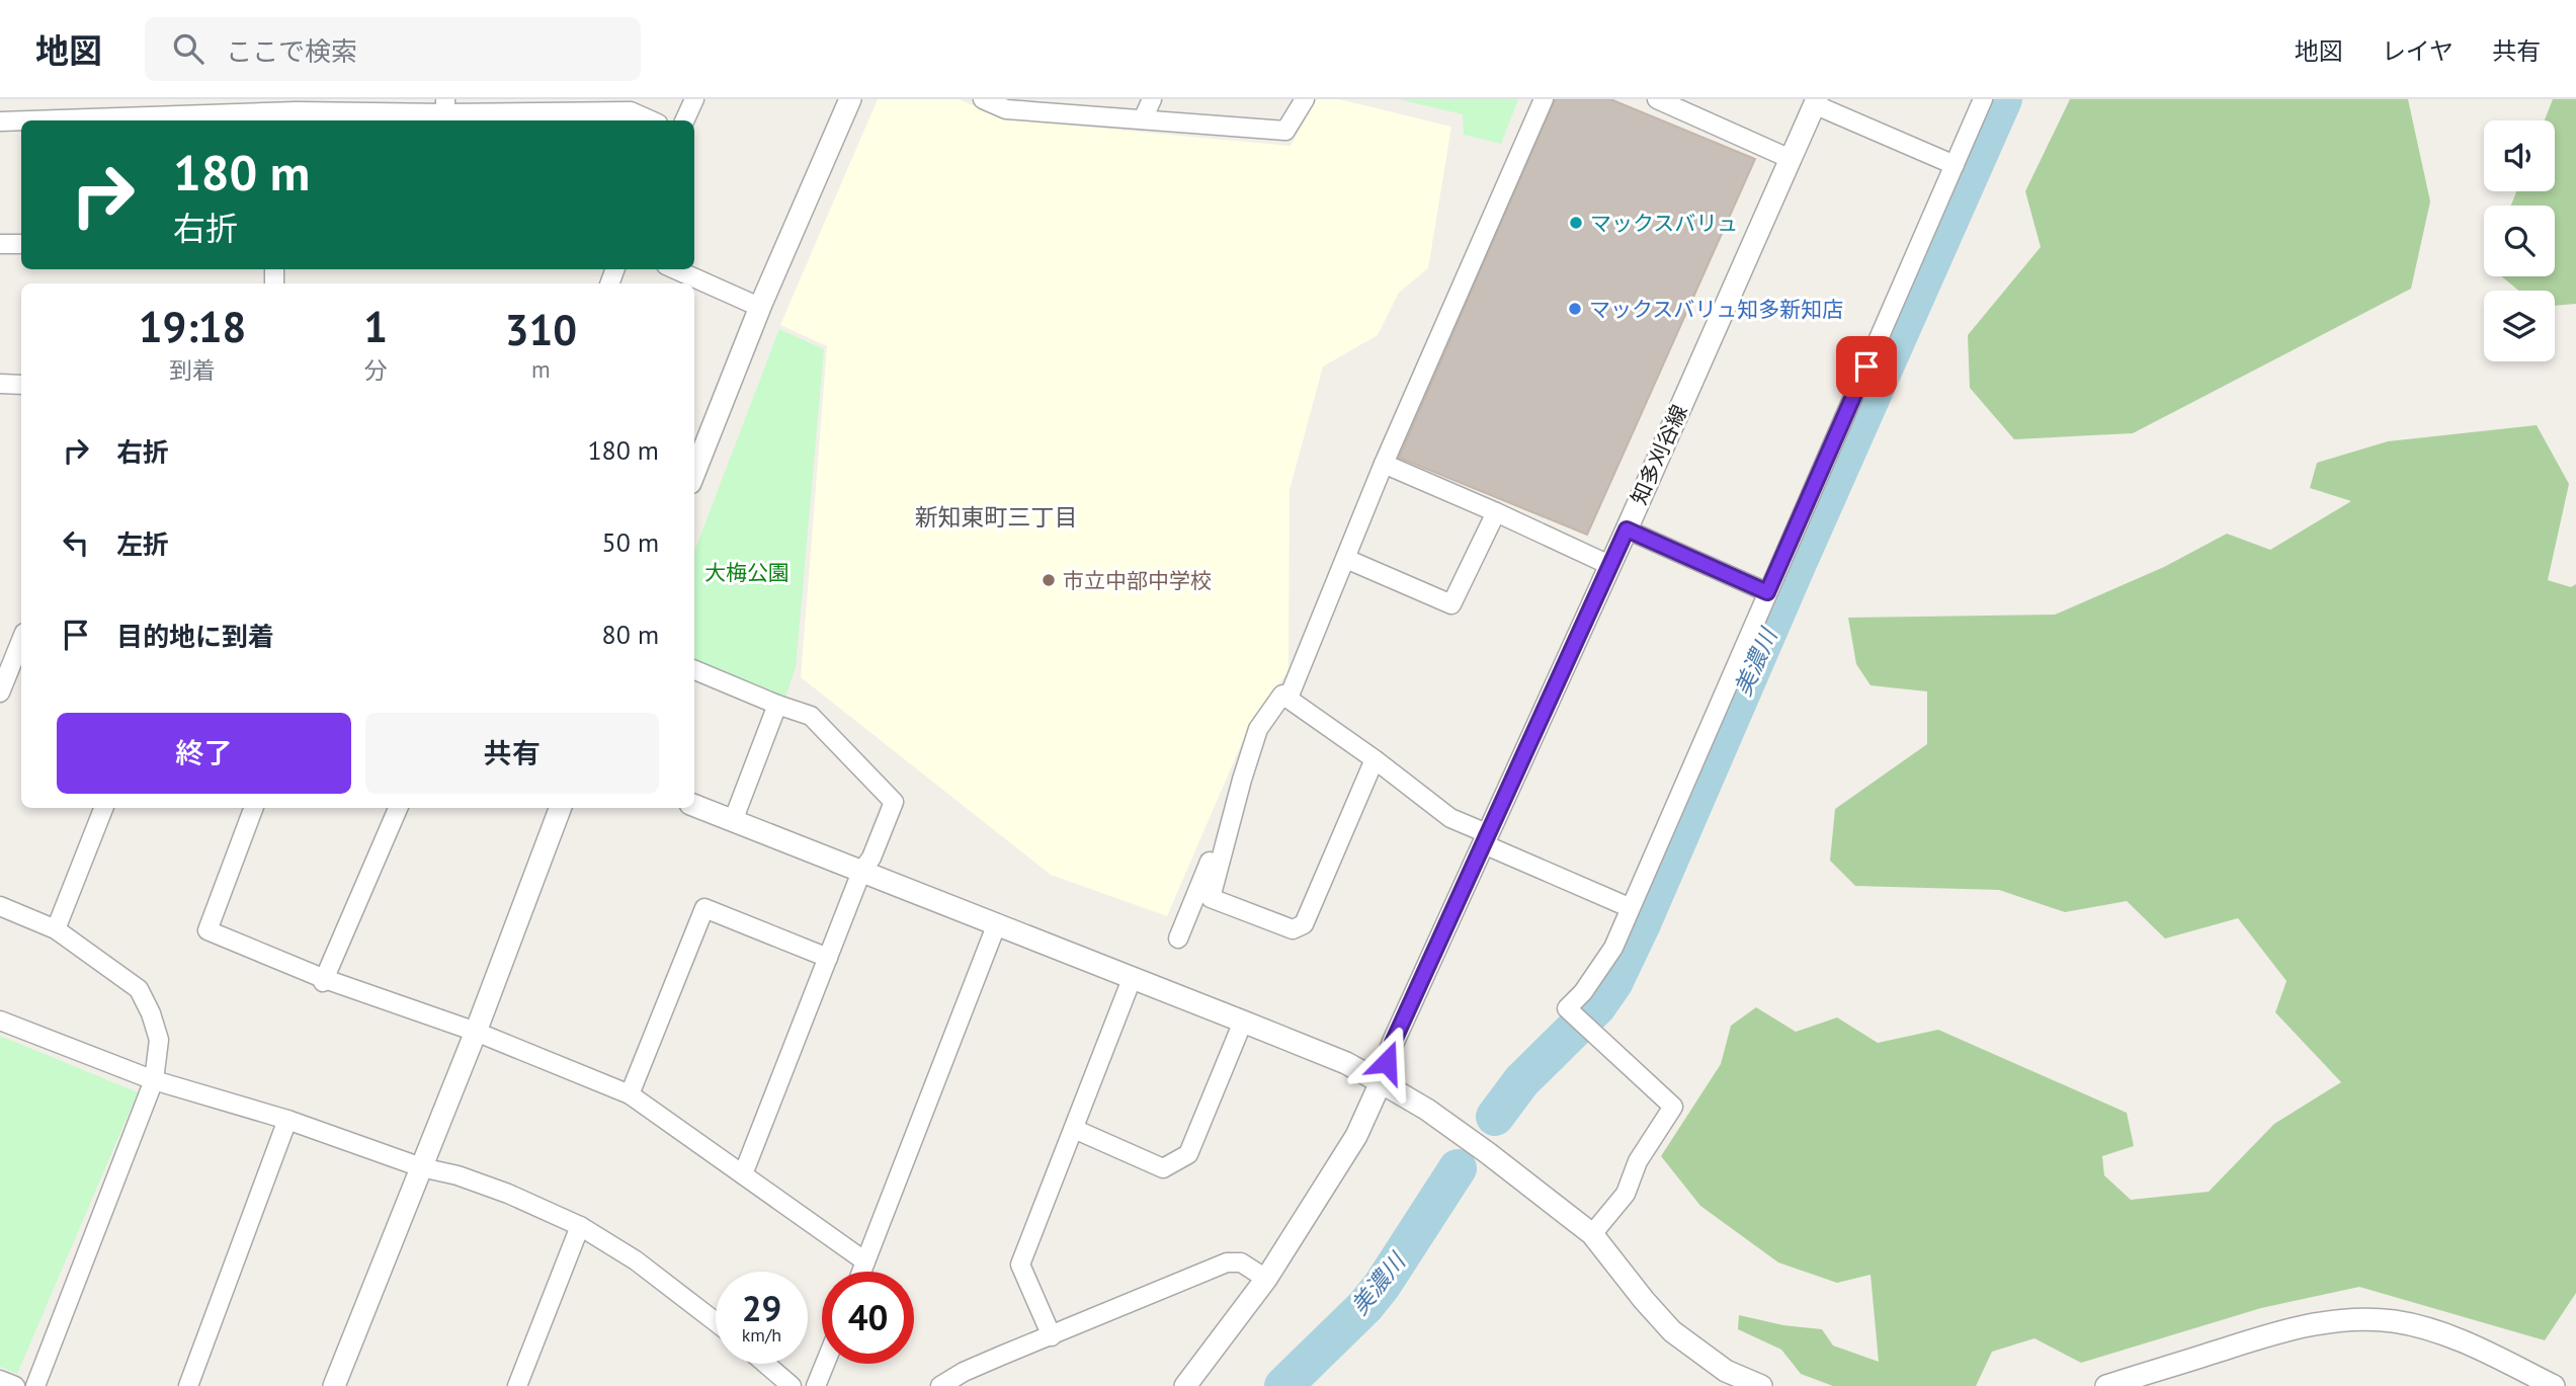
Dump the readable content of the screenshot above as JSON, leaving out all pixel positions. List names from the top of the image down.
{
  "streets": {
    "street": ["知多刈谷線"]
  },
  "districts": ["新知東町三丁目"],
  "water": ["美濃川"],
  "parks": ["大梅公園"],
  "places": ["マックスバリュ", "マックスバリュ知多新知店", "市立中部中学校"],
  "page": {
    "header": "地図",
    "search": "ここで検索",
    "nav": ["地図", "レイヤ", "共有"],
    "turn": ["180 m", "右折"],
    "eta": [
      "19:18",
      "到着",
      "1",
      "分",
      "310",
      "m"
    ],
    "list": [
      {
        "name": "右折",
        "value": "180 m"
      },
      {
        "name": "左折",
        "value": "50 m"
      },
      {
        "name": "目的地に到着",
        "value": "80 m"
      }
    ],
    "buttons": ["終了", "共有"],
    "speed": "29 km/h",
    "limit": "40"
  }
}
